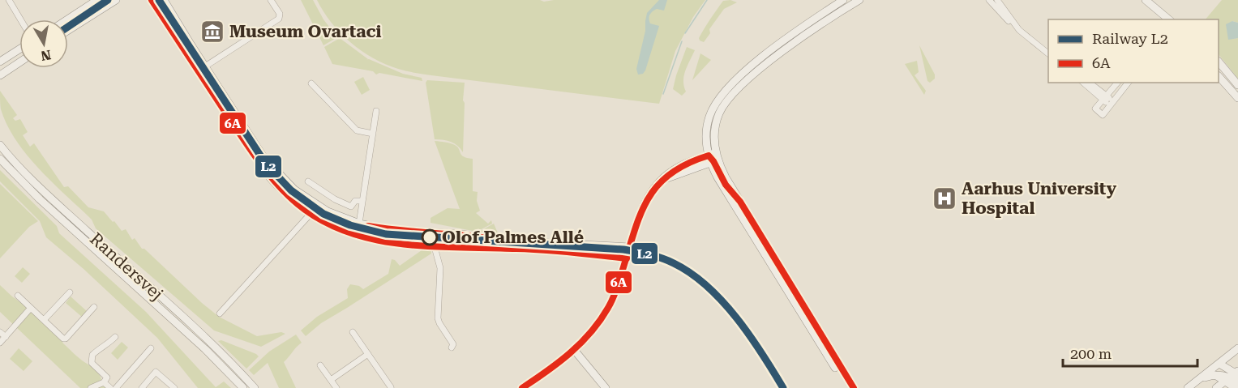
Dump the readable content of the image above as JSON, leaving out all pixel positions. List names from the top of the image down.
{
  "streets": {
    "street": ["Randersvej"]
  },
  "places": {
    "museum": ["Museum Ovartaci"],
    "hospital": ["Aarhus University Hospital"],
    "other": ["Olof Palmes Allé"]
  },
  "lines": ["rail line L2", "transit line 6A"],
  "legend": ["Railway L2", "6A"],
  "scale_bar": "200 m",
  "north": "bottom"
}
